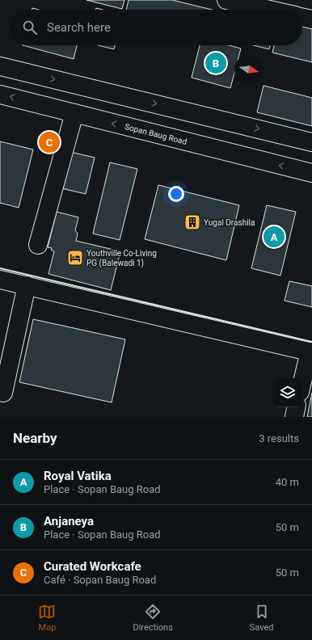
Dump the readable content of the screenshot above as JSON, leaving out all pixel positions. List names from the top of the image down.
{
  "streets": {
    "street": ["Sopan Baug Road"]
  },
  "places": {
    "building": ["Yugal Drashila"],
    "hotel": ["Youthville Co-Living PG (Balewadi 1)"]
  },
  "north": "right",
  "page": {
    "search": "Search here",
    "pins": ["B", "C", "A"],
    "heading": ["Nearby", "3 results"],
    "list": [
      {
        "mark": "A",
        "name": "Royal Vatika",
        "note": "Place · Sopan Baug Road",
        "value": "40 m"
      },
      {
        "mark": "B",
        "name": "Anjaneya",
        "note": "Place · Sopan Baug Road",
        "value": "50 m"
      },
      {
        "mark": "C",
        "name": "Curated Workcafe",
        "note": "Café · Sopan Baug Road",
        "value": "50 m"
      }
    ],
    "nav": ["Map", "Directions", "Saved"]
  }
}
